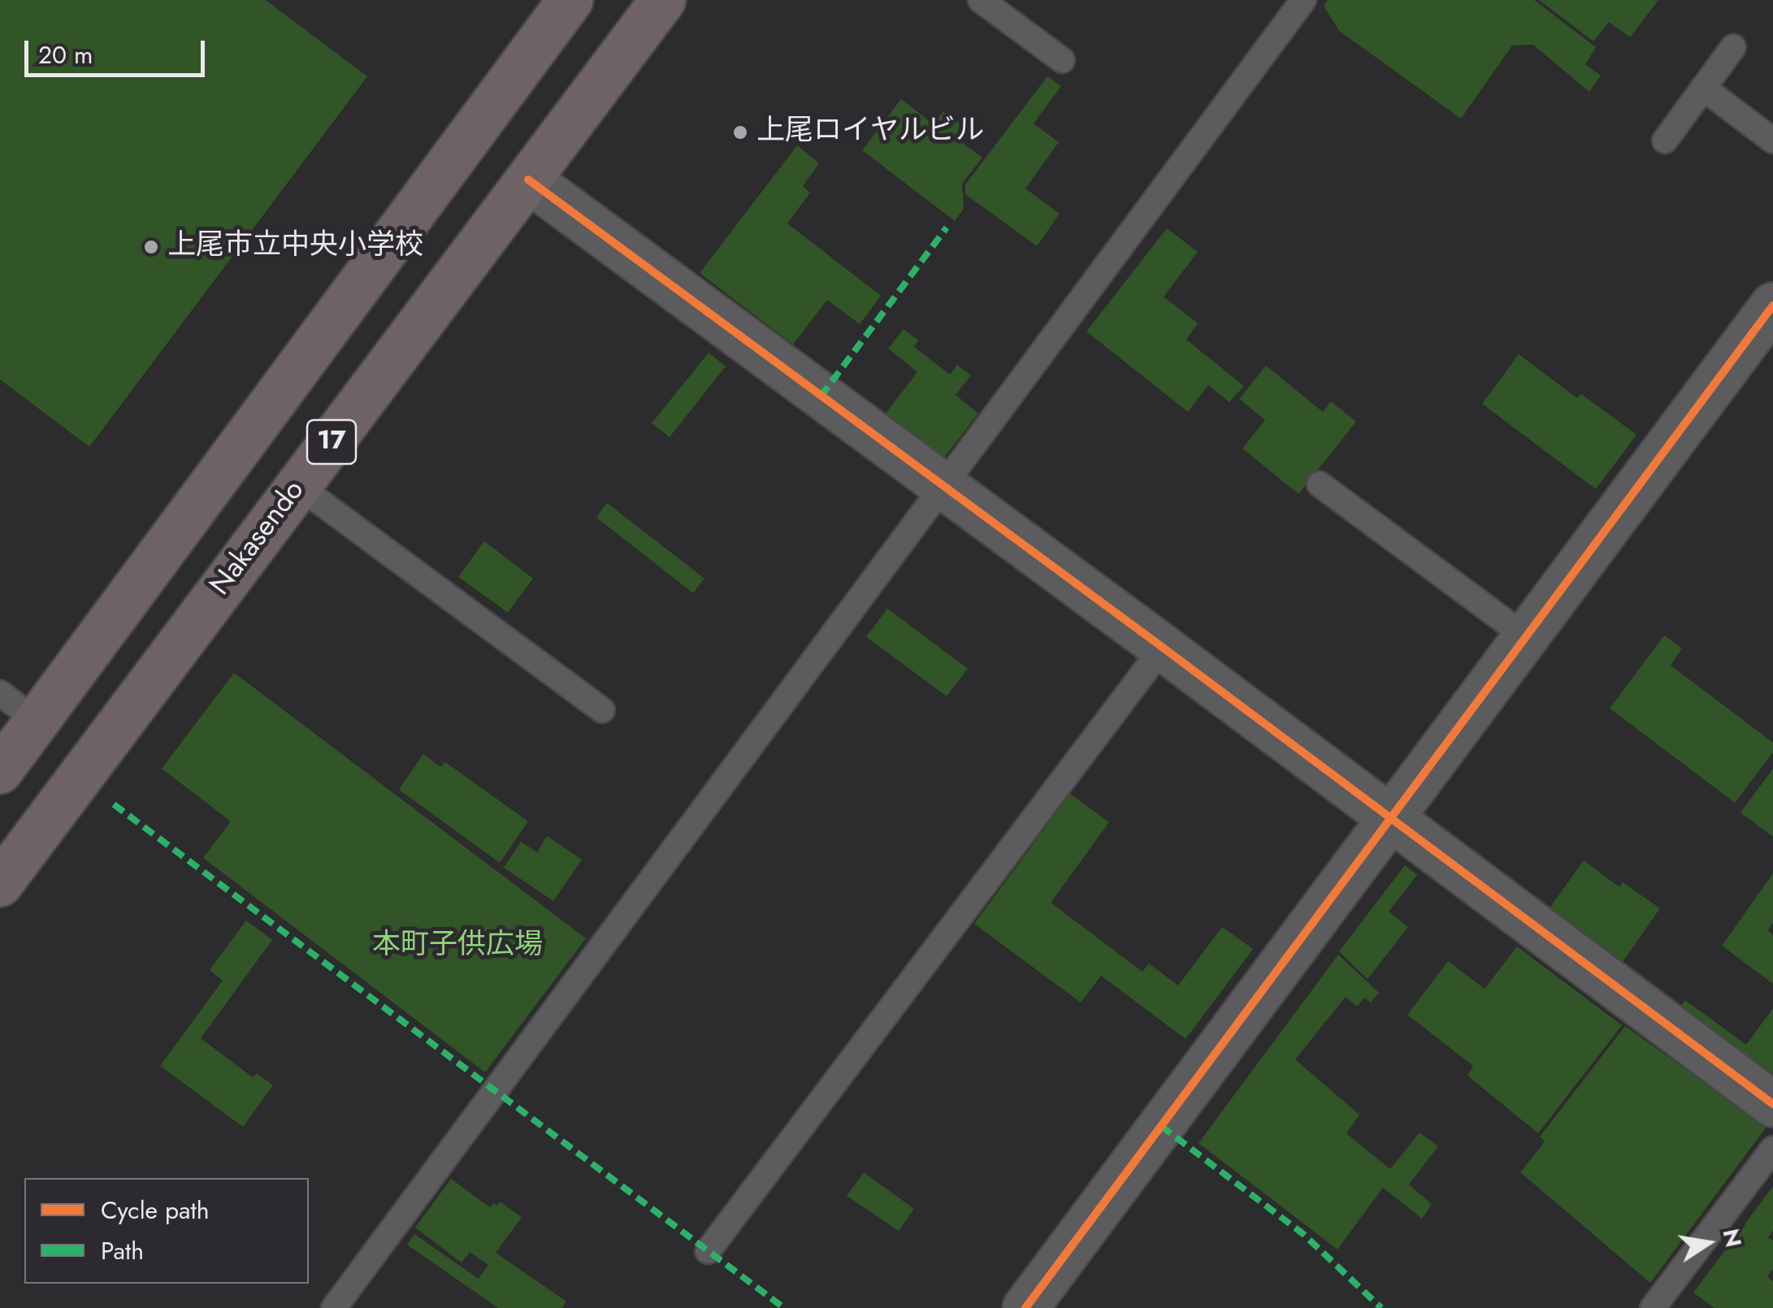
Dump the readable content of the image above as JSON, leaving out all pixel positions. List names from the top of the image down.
{
  "streets": {
    "highway": ["17", "Nakasendo"]
  },
  "parks": ["本町子供広場"],
  "places": ["上尾ロイヤルビル", "上尾市立中央小学校"],
  "legend": ["Cycle path", "Path"],
  "scale_bar": "20 m",
  "north": "right"
}
